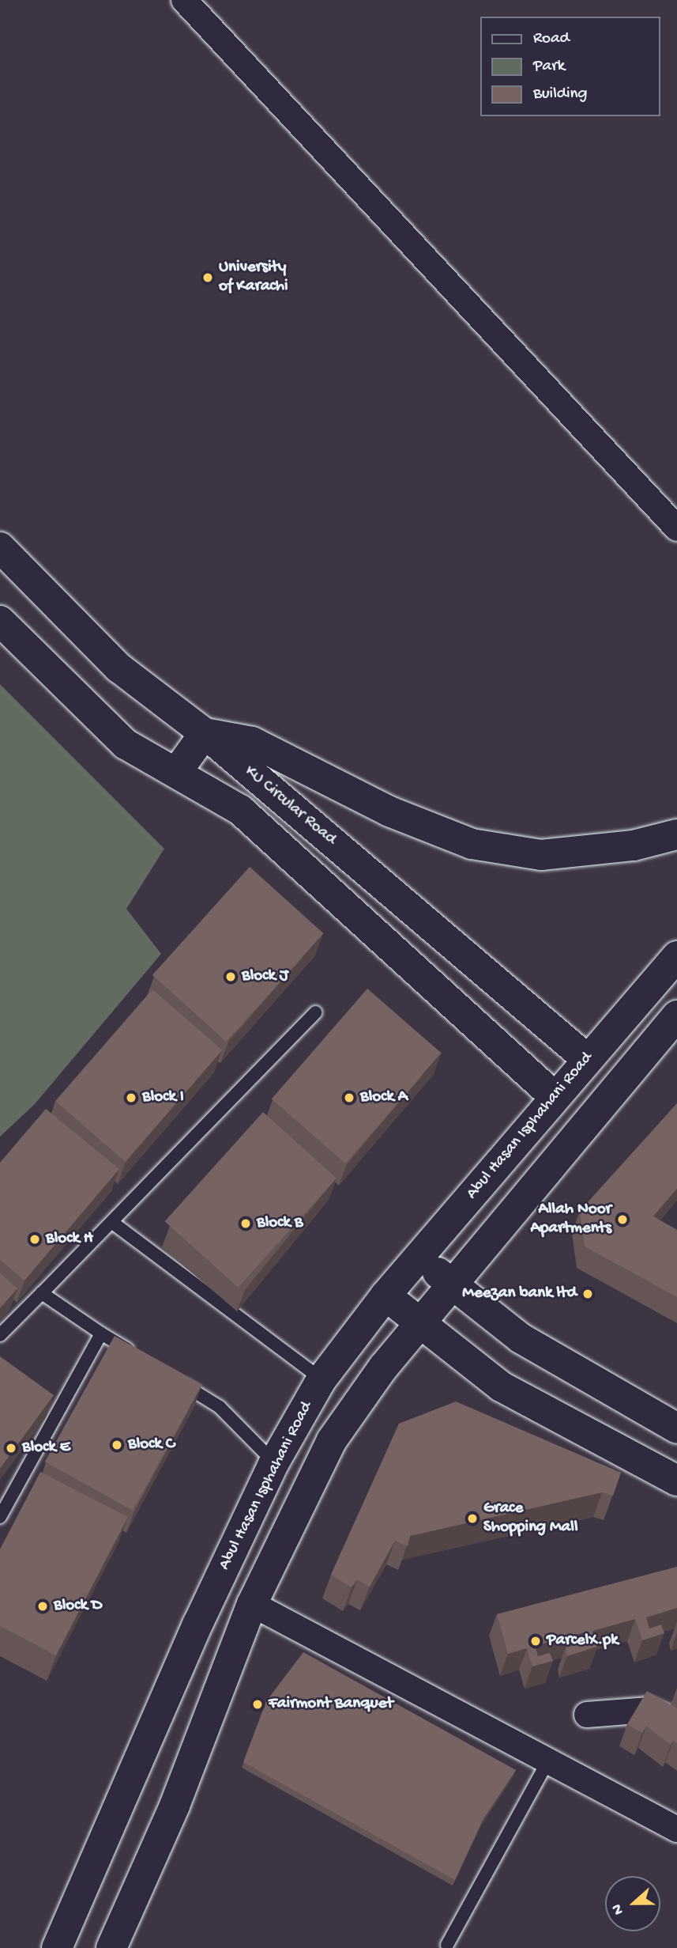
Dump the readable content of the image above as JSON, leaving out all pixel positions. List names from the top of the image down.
{
  "streets": {
    "main road": ["KU Circular Road", "Abul Hasan Isphahani Road"]
  },
  "crossings": [
    ["KU Circular Road", "Abul Hasan Isphahani Road"]
  ],
  "places": [
    "University of Karachi",
    "Block J",
    "Block I",
    "Block A",
    "Allah Noor Apartments",
    "Block B",
    "Block H",
    "Meezan bank ltd",
    "Block C",
    "Block E",
    "Grace Shopping Mall",
    "Block D",
    "ParcelX.pk",
    "Fairmont Banquet"
  ],
  "legend": ["Road", "Park", "Building"],
  "north": "left"
}
